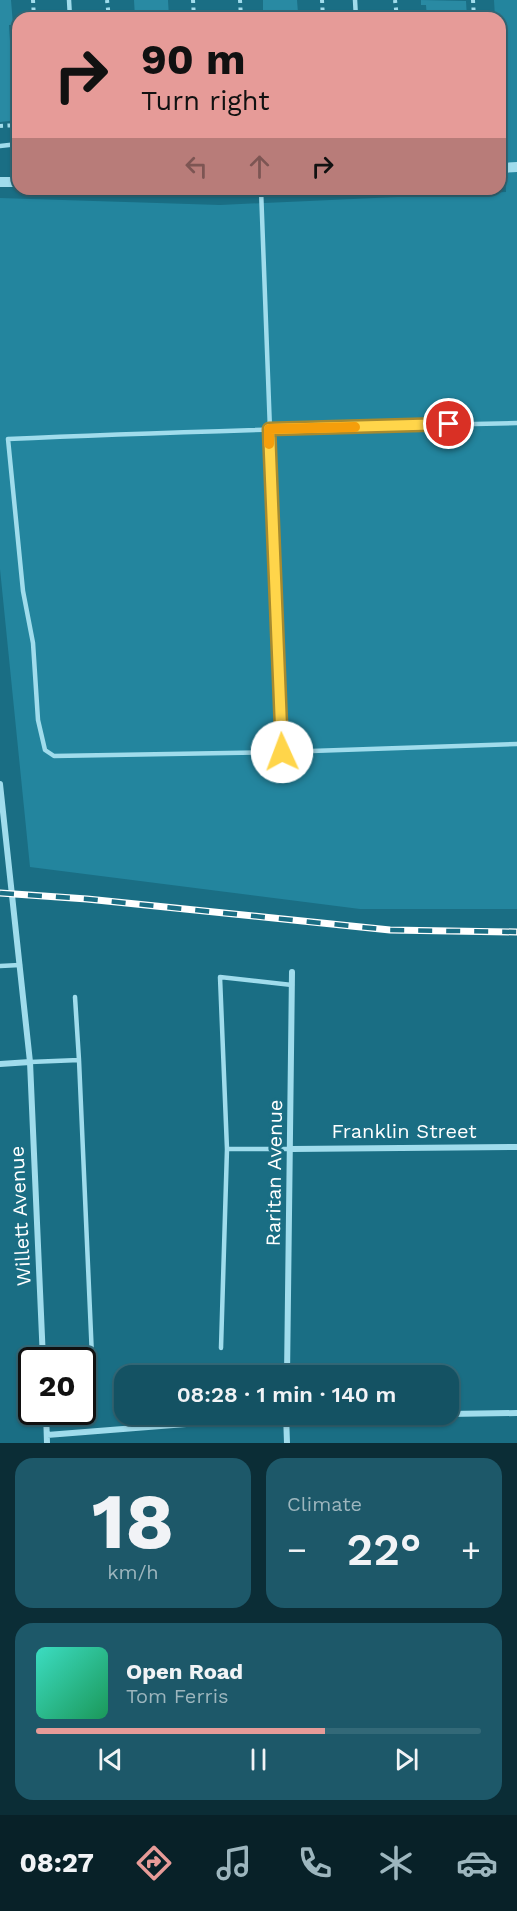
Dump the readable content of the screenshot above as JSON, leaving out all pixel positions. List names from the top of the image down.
{
  "streets": {
    "street": ["Franklin Street", "Raritan Avenue", "Willett Avenue"]
  },
  "crossings": [
    ["Franklin Street", "Raritan Avenue"]
  ],
  "page": {
    "turn": ["90 m", "Turn right"],
    "limit": "20",
    "trip": "08:28 · 1 min · 140 m",
    "tile": [
      ["18", "km/h"],
      "Climate"
    ],
    "heat": ["−", "22°", "+"],
    "song": ["Open Road", "Tom Ferris"],
    "tabs": "08:27"
  }
}
